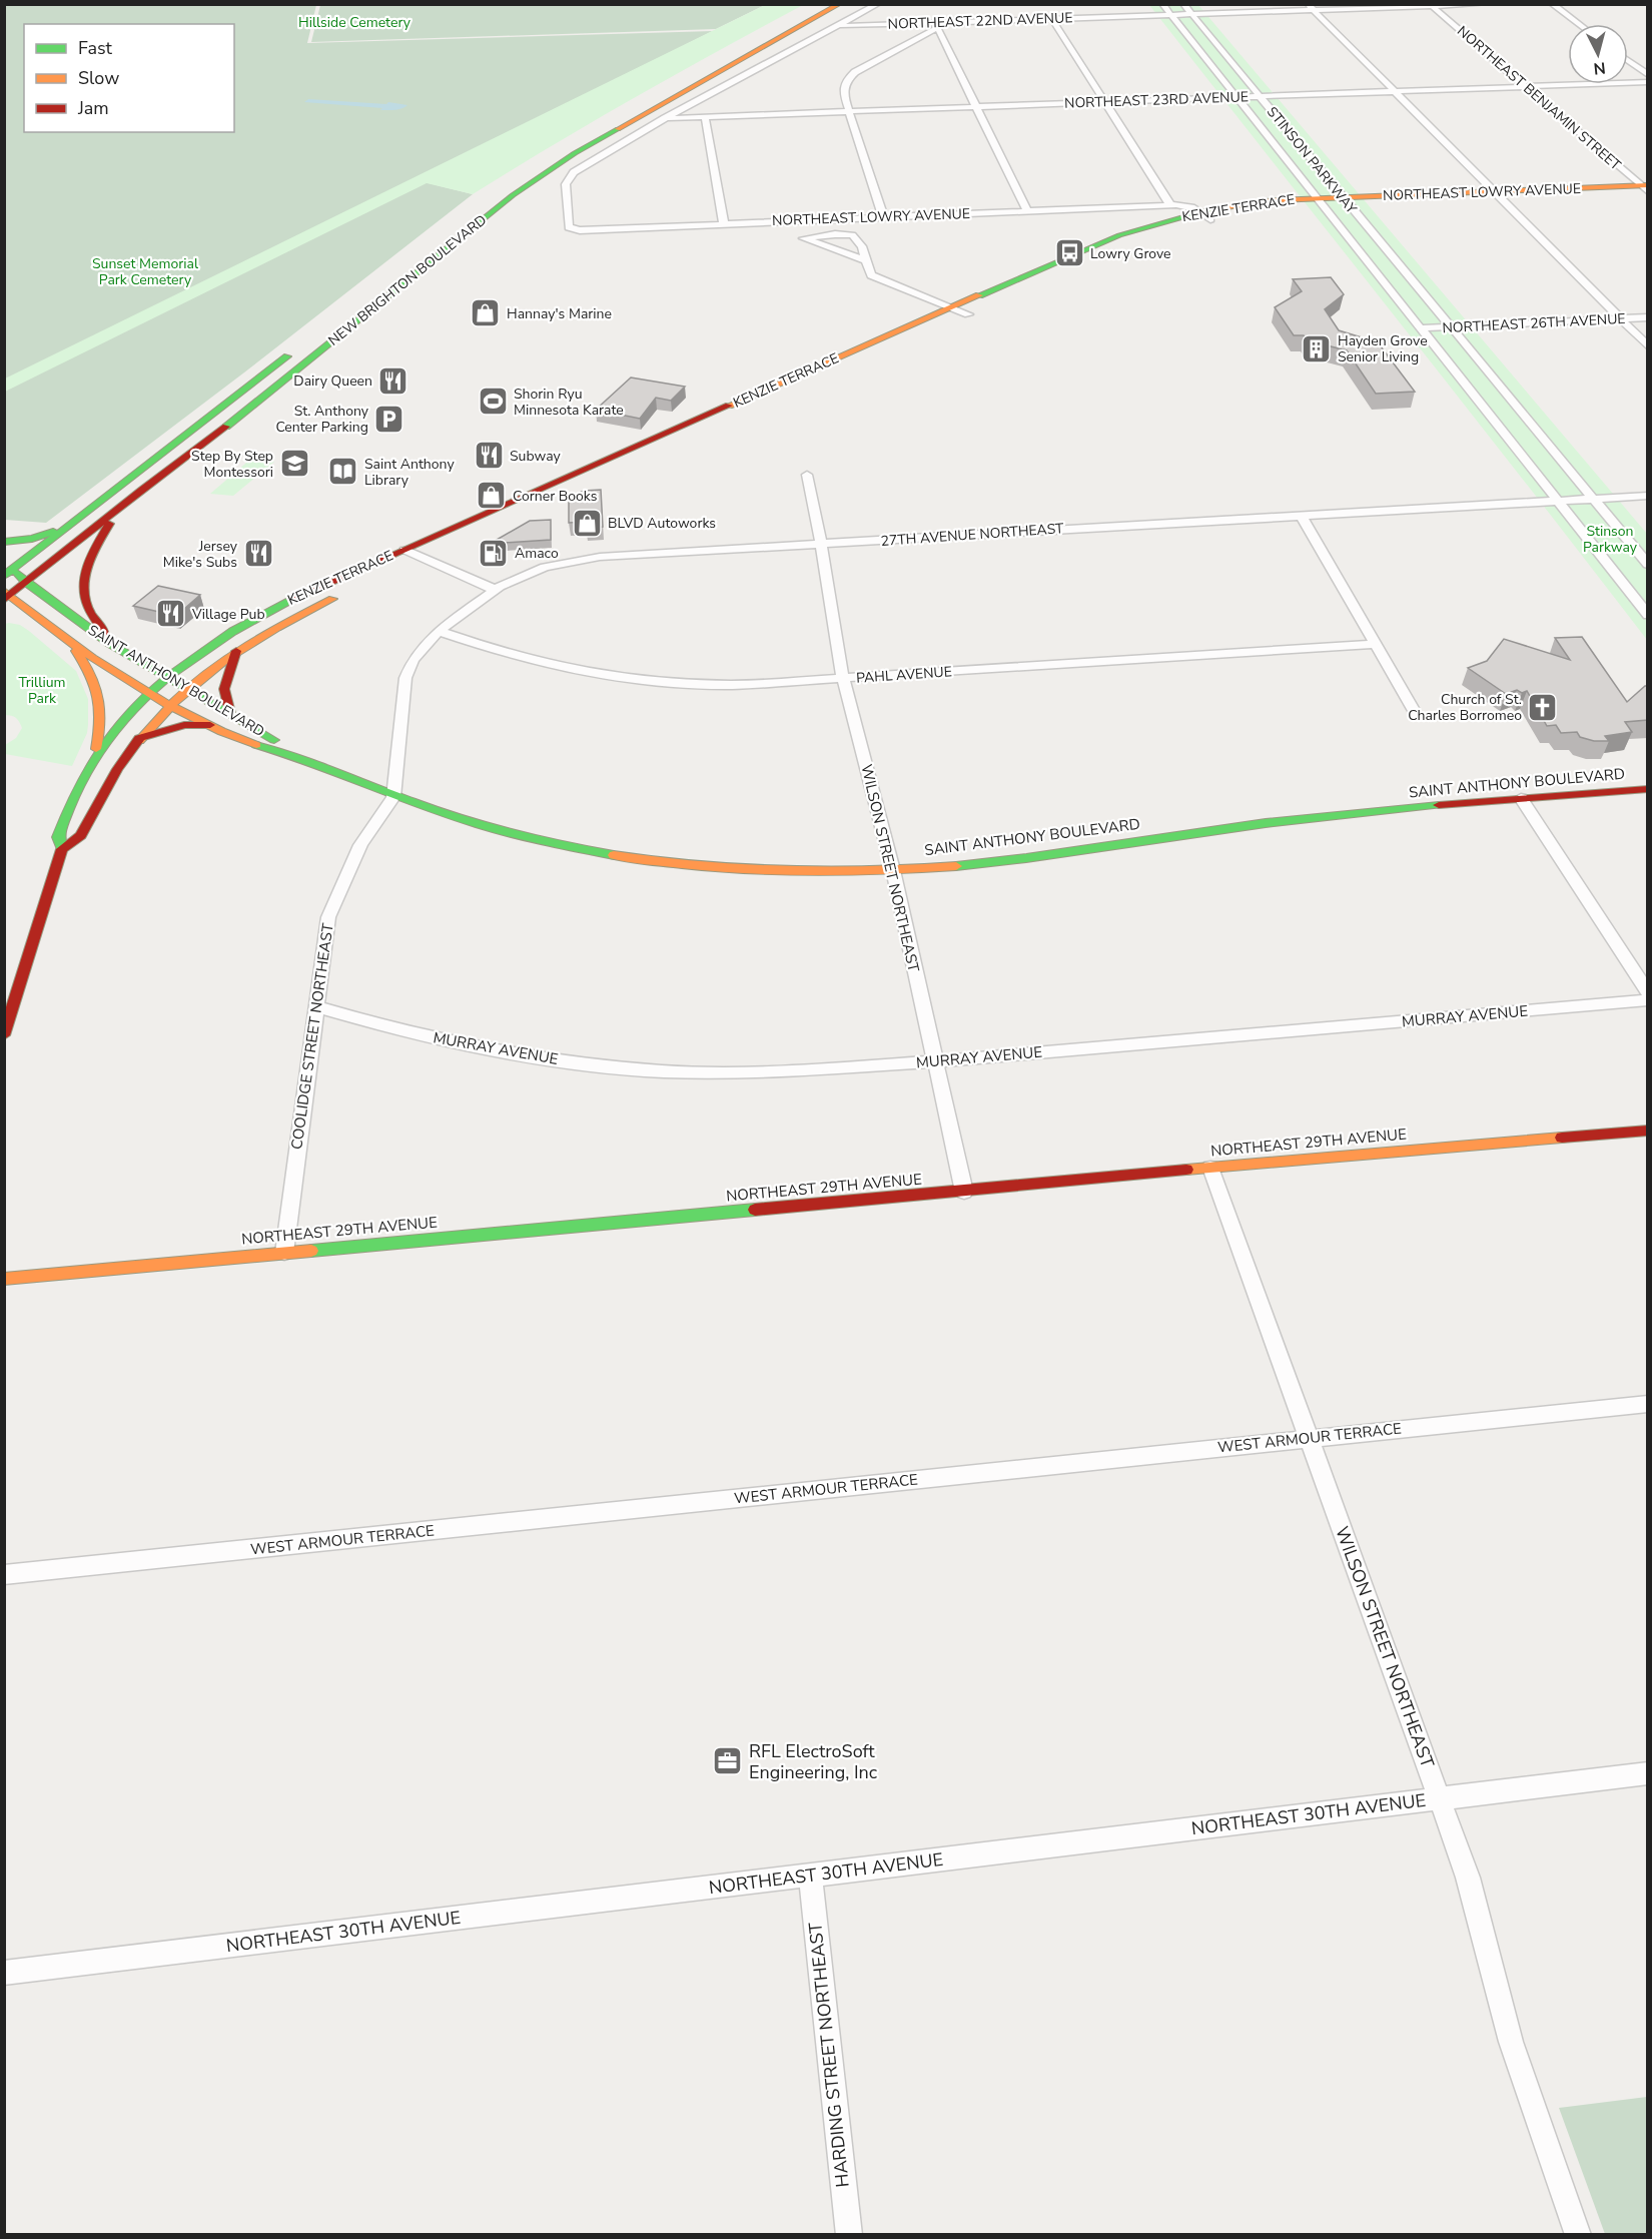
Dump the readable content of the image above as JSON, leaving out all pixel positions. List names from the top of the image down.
{
  "streets": {
    "main road": [
      "NORTHEAST LOWRY AVENUE",
      "KENZIE TERRACE",
      "NEW BRIGHTON BOULEVARD",
      "SAINT ANTHONY BOULEVARD",
      "NORTHEAST 29TH AVENUE"
    ],
    "street": [
      "NORTHEAST 22ND AVENUE",
      "NORTHEAST BENJAMIN STREET",
      "NORTHEAST 23RD AVENUE",
      "STINSON PARKWAY",
      "NORTHEAST 26TH AVENUE",
      "27TH AVENUE NORTHEAST",
      "PAHL AVENUE",
      "WILSON STREET NORTHEAST",
      "MURRAY AVENUE",
      "COOLIDGE STREET NORTHEAST",
      "WEST ARMOUR TERRACE",
      "NORTHEAST 30TH AVENUE",
      "HARDING STREET NORTHEAST"
    ]
  },
  "crossings": [
    ["NORTHEAST 22ND AVENUE", "NORTHEAST BENJAMIN STREET"],
    ["NORTHEAST 22ND AVENUE", "STINSON PARKWAY"],
    ["NORTHEAST BENJAMIN STREET", "NORTHEAST 23RD AVENUE"],
    ["NORTHEAST BENJAMIN STREET", "NORTHEAST LOWRY AVENUE"],
    ["NORTHEAST 23RD AVENUE", "STINSON PARKWAY"],
    ["NORTHEAST 23RD AVENUE", "NORTHEAST LOWRY AVENUE"],
    ["STINSON PARKWAY", "NORTHEAST LOWRY AVENUE"],
    ["STINSON PARKWAY", "KENZIE TERRACE"],
    ["STINSON PARKWAY", "NORTHEAST 26TH AVENUE"],
    ["STINSON PARKWAY", "27TH AVENUE NORTHEAST"],
    ["NORTHEAST LOWRY AVENUE", "KENZIE TERRACE"],
    ["KENZIE TERRACE", "SAINT ANTHONY BOULEVARD"],
    ["NEW BRIGHTON BOULEVARD", "SAINT ANTHONY BOULEVARD"],
    ["27TH AVENUE NORTHEAST", "WILSON STREET NORTHEAST"],
    ["27TH AVENUE NORTHEAST", "COOLIDGE STREET NORTHEAST"],
    ["PAHL AVENUE", "WILSON STREET NORTHEAST"],
    ["PAHL AVENUE", "COOLIDGE STREET NORTHEAST"],
    ["SAINT ANTHONY BOULEVARD", "WILSON STREET NORTHEAST"],
    ["SAINT ANTHONY BOULEVARD", "COOLIDGE STREET NORTHEAST"],
    ["WILSON STREET NORTHEAST", "MURRAY AVENUE"],
    ["WILSON STREET NORTHEAST", "NORTHEAST 29TH AVENUE"],
    ["WILSON STREET NORTHEAST", "WEST ARMOUR TERRACE"],
    ["WILSON STREET NORTHEAST", "NORTHEAST 30TH AVENUE"],
    ["MURRAY AVENUE", "COOLIDGE STREET NORTHEAST"],
    ["COOLIDGE STREET NORTHEAST", "NORTHEAST 29TH AVENUE"],
    ["NORTHEAST 30TH AVENUE", "HARDING STREET NORTHEAST"]
  ],
  "parks": [
    "Hillside Cemetery",
    "Sunset Memorial Park Cemetery",
    "Stinson Parkway",
    "Trillium Park"
  ],
  "places": {
    "bus stop": ["Lowry Grove"],
    "shop": ["Hannay's Marine", "Corner Books", "BLVD Autoworks"],
    "building": ["Hayden Grove Senior Living"],
    "restaurant": [
      "Dairy Queen",
      "Subway",
      "Jersey Mike's Subs",
      "Village Pub"
    ],
    "sports": ["Shorin Ryu Minnesota Karate"],
    "parking": ["St. Anthony Center Parking"],
    "school or university": ["Step By Step Montessori"],
    "library": ["Saint Anthony Library"],
    "fuel station": ["Amaco"],
    "church": ["Church of St. Charles Borromeo"],
    "office": ["RFL ElectroSoft Engineering, Inc"]
  },
  "legend": ["Fast", "Slow", "Jam"],
  "north": "bottom"
}
